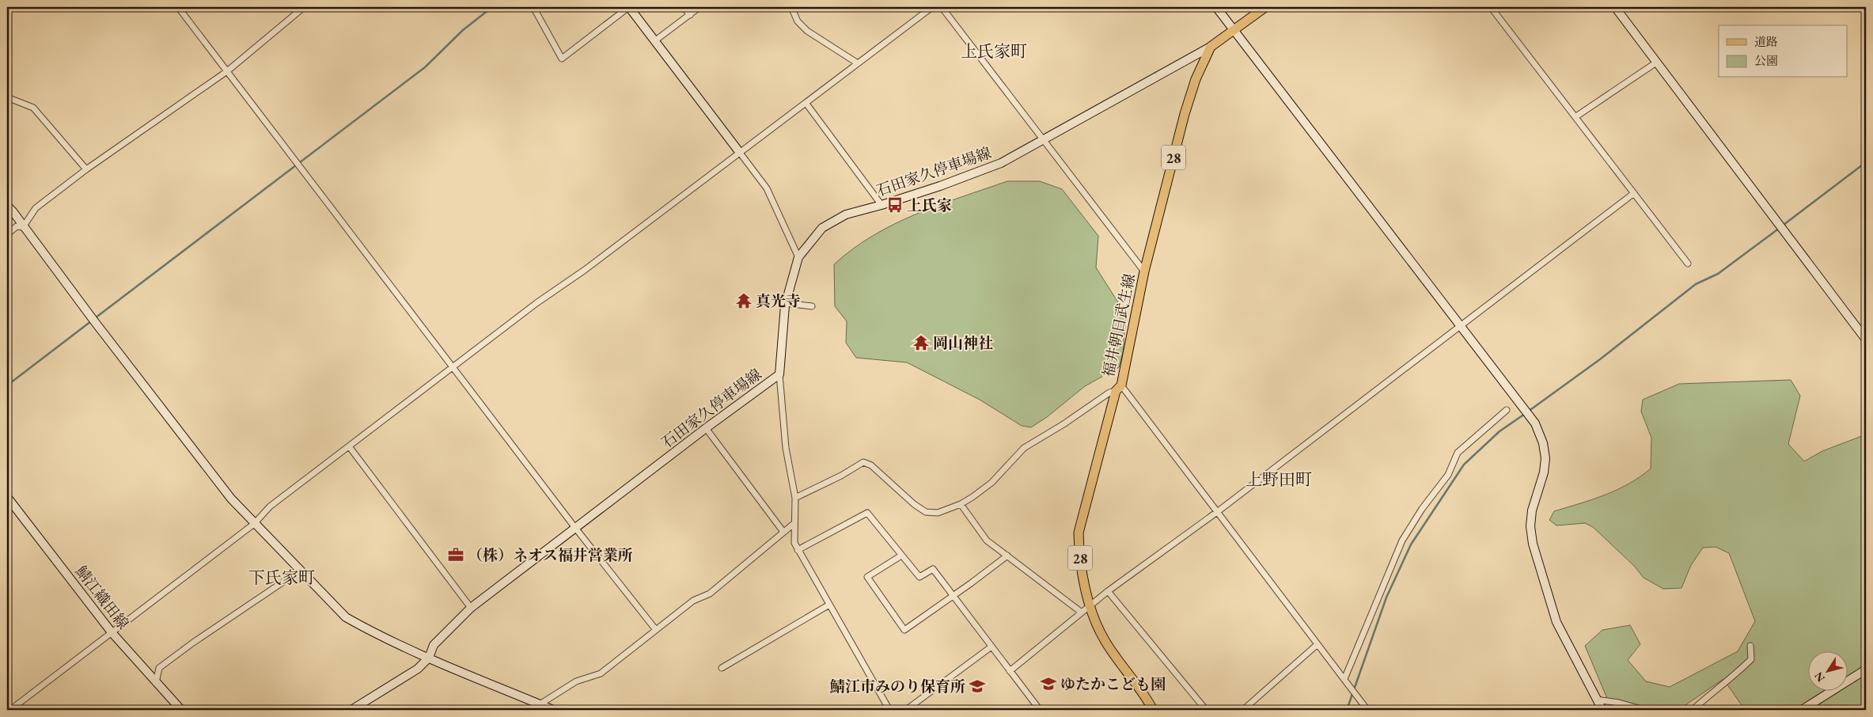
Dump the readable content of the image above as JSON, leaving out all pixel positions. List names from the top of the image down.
{
  "streets": {
    "main road": ["28", "福井朝日武生線"],
    "street": ["石田家久停車場線", "鯖江織田線"]
  },
  "crossings": [
    ["石田家久停車場線", "福井朝日武生線"]
  ],
  "districts": ["上氏家町", "上野田町", "下氏家町"],
  "places": {
    "bus stop": ["上氏家"],
    "temple": ["真光寺", "岡山神社"],
    "office": ["（株）ネオス福井営業所"],
    "school or university": ["ゆたかこども園", "鯖江市みのり保育所"]
  },
  "legend": ["道路", "公園"],
  "north": "bottom left"
}
